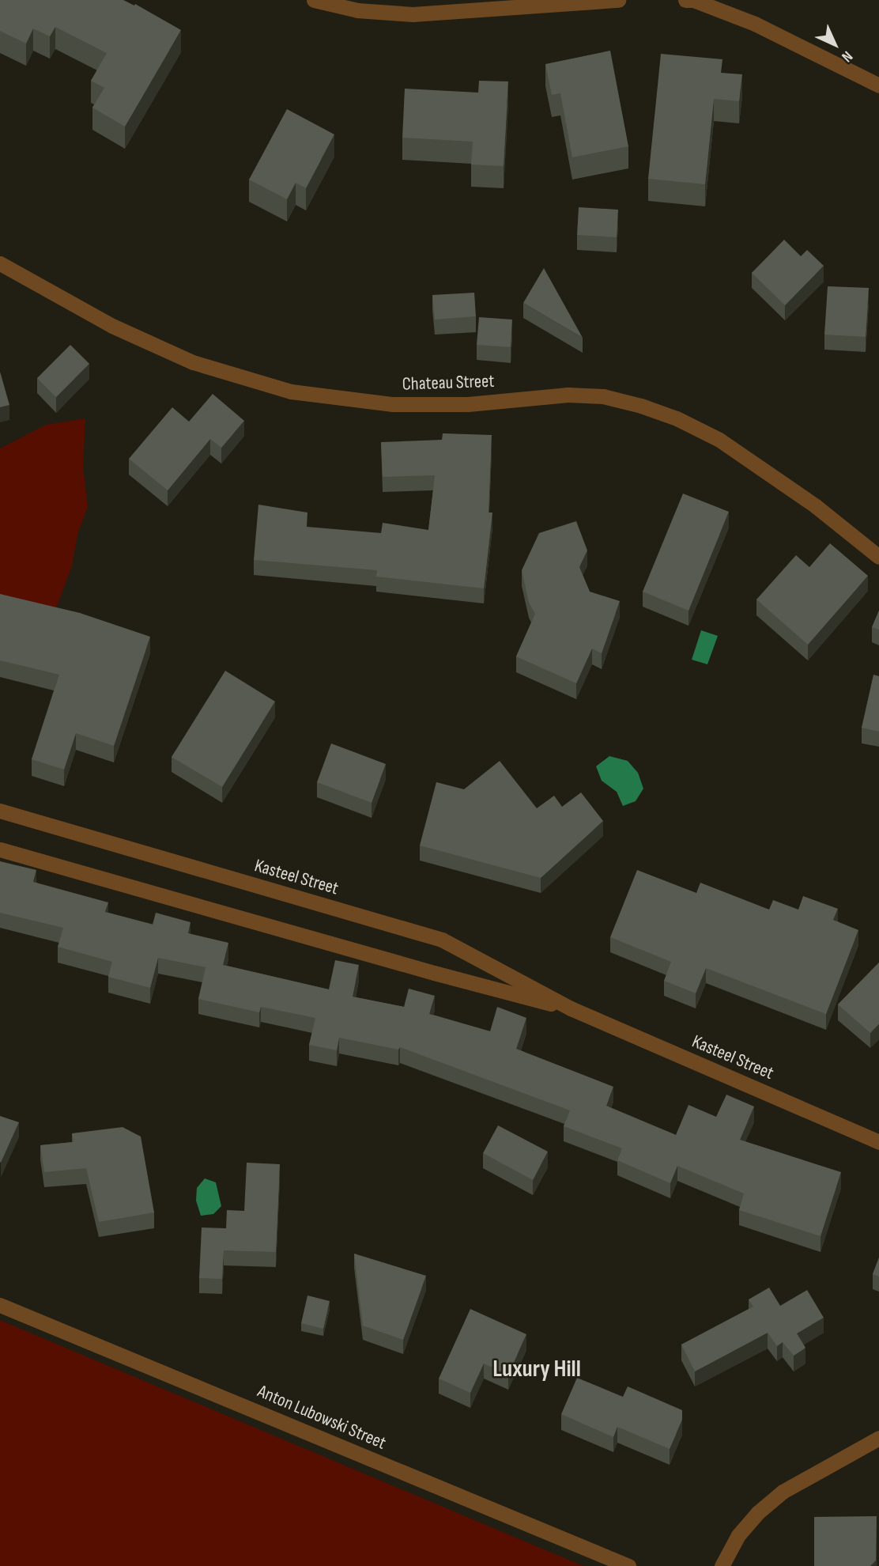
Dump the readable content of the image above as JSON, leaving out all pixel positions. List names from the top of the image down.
{
  "streets": {
    "street": ["Chateau Street", "Kasteel Street", "Anton Lubowski Street"]
  },
  "districts": ["Luxury Hill"],
  "north": "bottom right"
}
